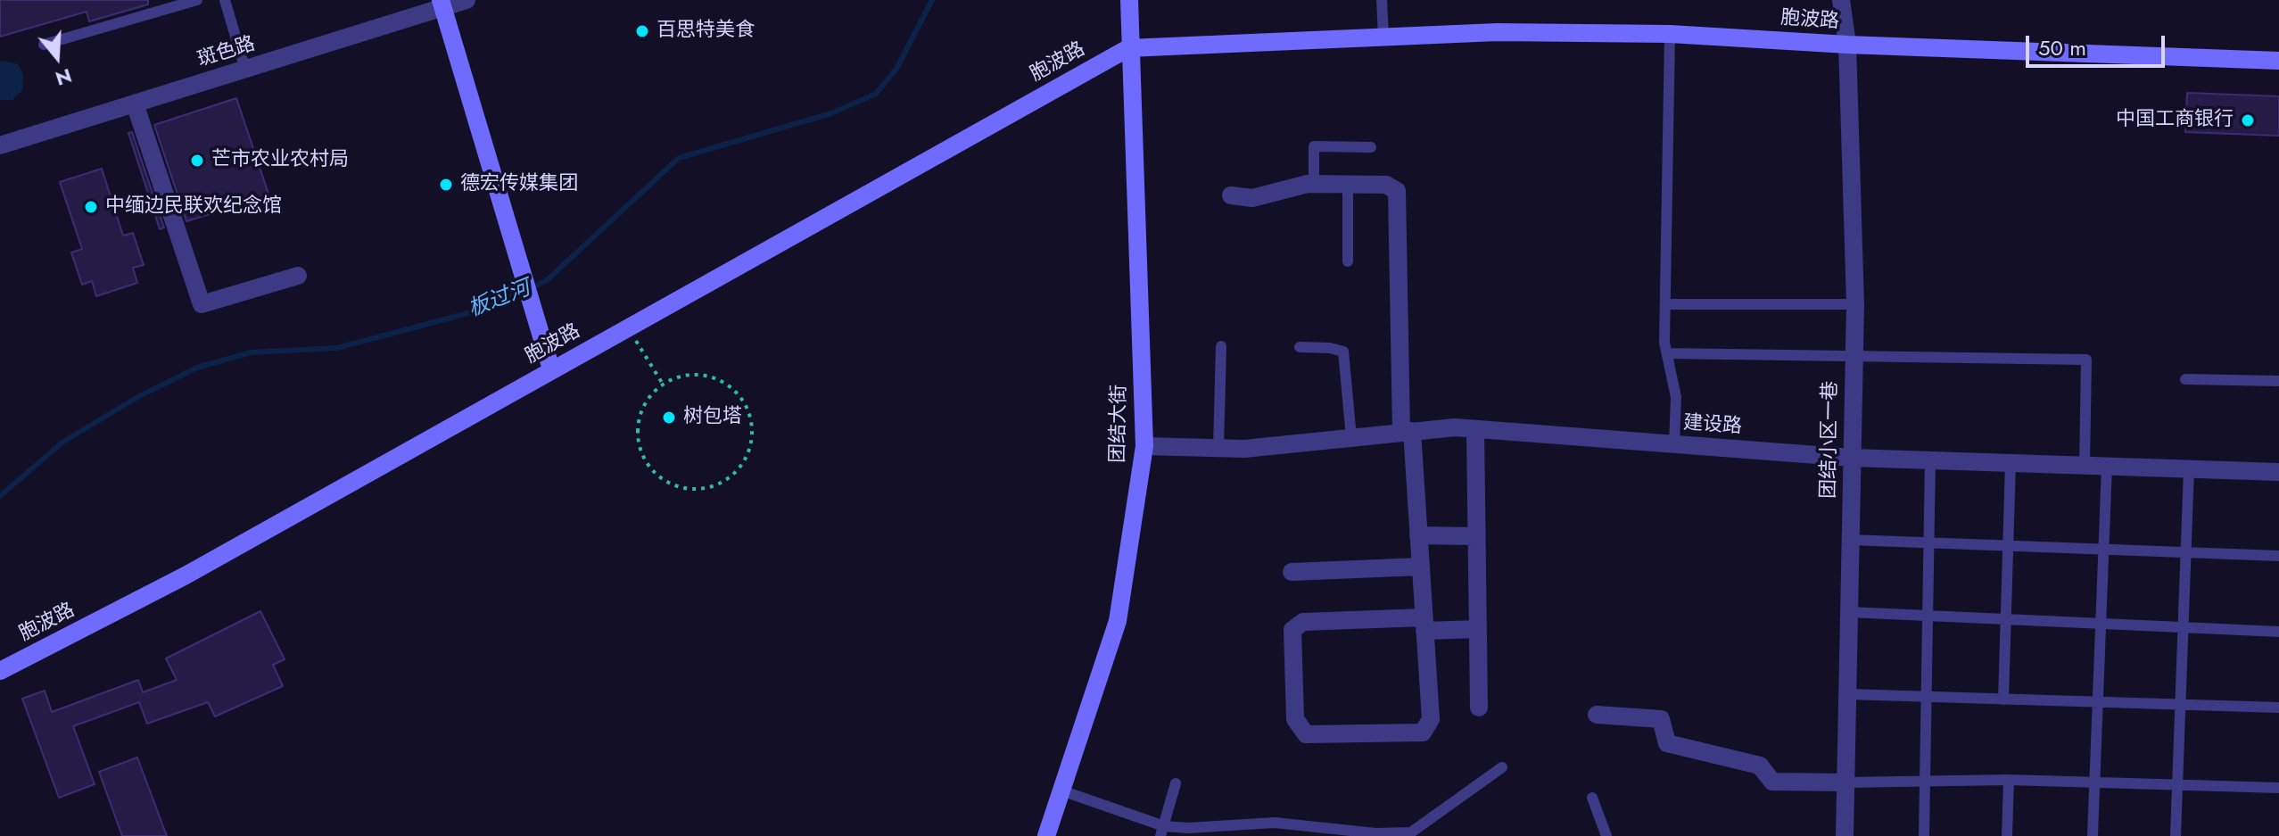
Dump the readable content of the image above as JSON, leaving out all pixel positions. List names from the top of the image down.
{
  "streets": {
    "main road": ["胞波路", "团结大街"],
    "street": ["斑色路", "建设路", "团结小区一巷"]
  },
  "crossings": [
    ["胞波路", "团结大街"],
    ["胞波路", "团结小区一巷"],
    ["团结大街", "建设路"],
    ["建设路", "团结小区一巷"]
  ],
  "water": ["板过河"],
  "places": [
    "百思特美食",
    "中国工商银行",
    "芒市农业农村局",
    "德宏传媒集团",
    "中缅边民联欢纪念馆",
    "树包塔"
  ],
  "scale_bar": "50 m",
  "north": "bottom"
}
